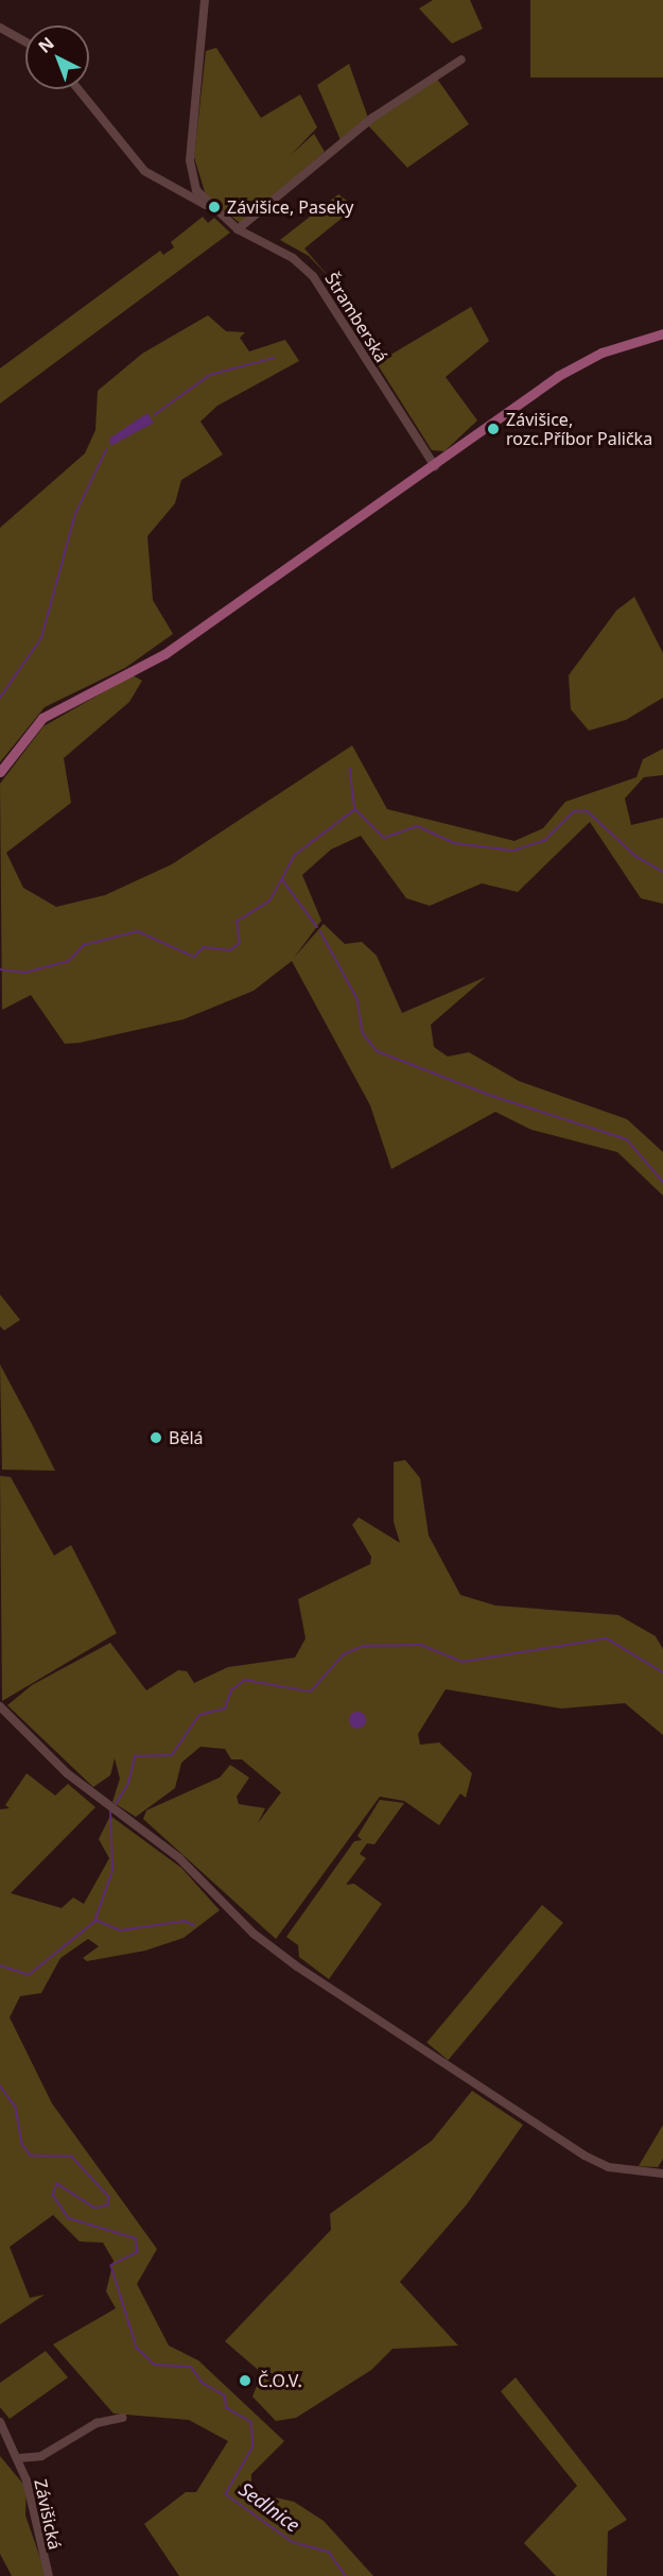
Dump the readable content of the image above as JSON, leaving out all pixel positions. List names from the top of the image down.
{
  "streets": {
    "street": ["Štramberská", "Závišická"]
  },
  "water": ["Sedlnice"],
  "places": [
    "Závišice, Paseky",
    "Závišice, rozc.Příbor Palička",
    "Bělá",
    "Č.O.V."
  ],
  "north": "top left"
}
